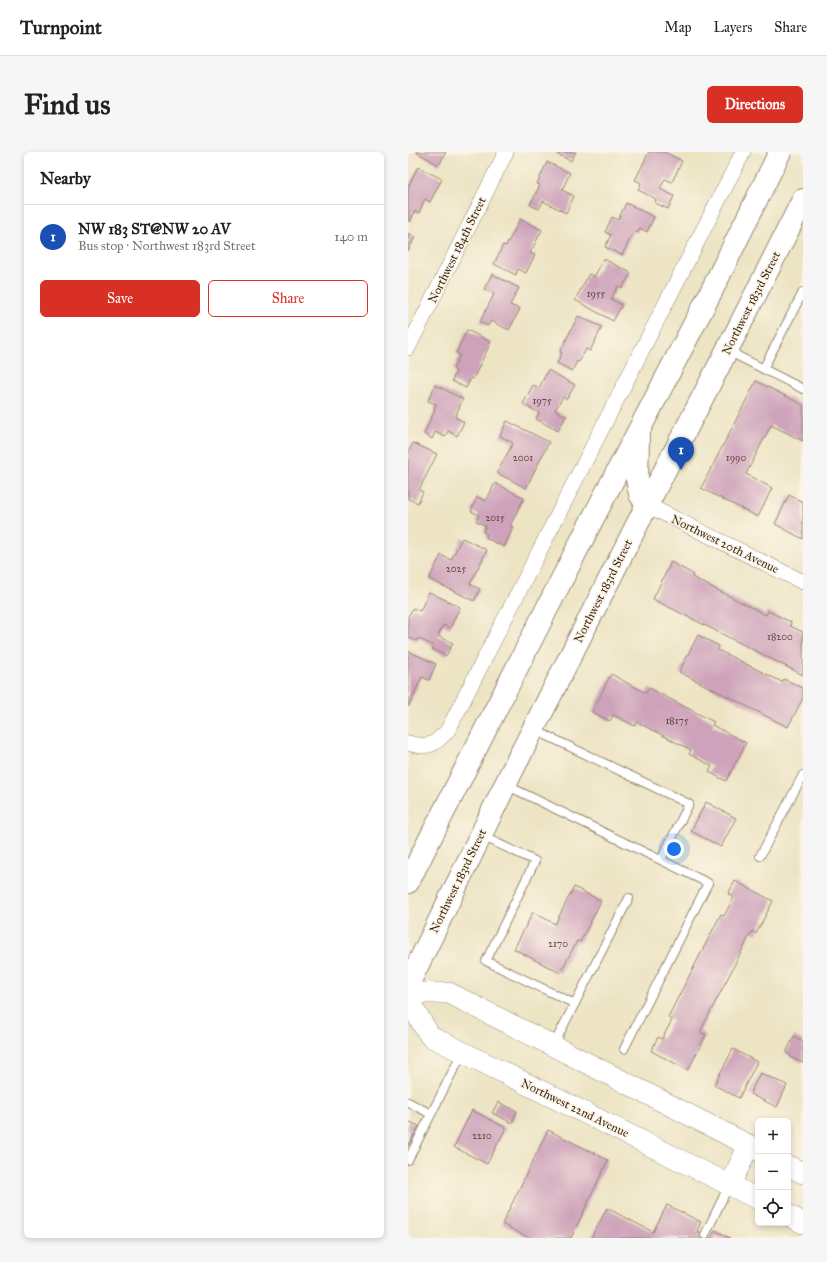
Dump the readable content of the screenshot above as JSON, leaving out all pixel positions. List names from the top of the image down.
{
  "streets": {
    "main road": ["Northwest 183rd Street", "Northwest 22nd Avenue"],
    "street": ["Northwest 184th Street", "Northwest 20th Avenue"]
  },
  "crossings": [
    ["Northwest 183rd Street", "Northwest 20th Avenue"]
  ],
  "house_numbers": [
    "1955",
    "1975",
    "2001",
    "1990",
    "2015",
    "2025",
    "18200",
    "18175",
    "2170",
    "2210"
  ],
  "page": {
    "header": "Turnpoint",
    "nav": ["Map", "Layers", "Share"],
    "buttons": [
      "Directions",
      ["Save", "Share"]
    ],
    "title": "Find us",
    "heading": "Nearby",
    "list": [
      {
        "mark": "1",
        "name": "NW 183 ST@NW 20 AV",
        "note": "Bus stop · Northwest 183rd Street",
        "value": "140 m"
      }
    ],
    "pins": "1",
    "map_buttons": ["+", "−"]
  }
}
